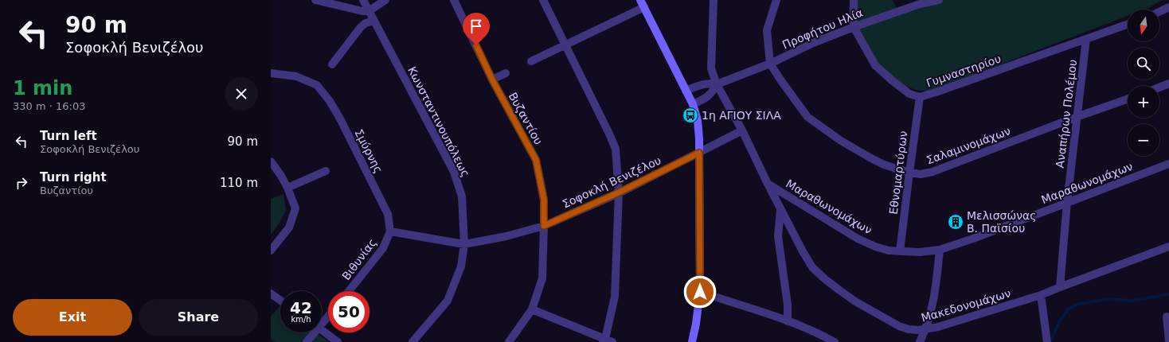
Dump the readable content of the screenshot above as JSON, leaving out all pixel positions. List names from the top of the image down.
{
  "streets": {
    "street": [
      "Προφήτου Ηλία",
      "Γυμναστηρίου",
      "Αναπήρων Πολέμου",
      "Βυζαντίου",
      "Κωνσταντινουπόλεως",
      "Σαλαμινομάχων",
      "Σμύρνης",
      "Εθνομαρτύρων",
      "Σοφοκλή Βενιζέλου",
      "Μαραθωνομάχων",
      "Βιθυνίας",
      "Μακεδονομάχων"
    ]
  },
  "crossings": [
    ["Προφήτου Ηλία", "Γυμναστηρίου"],
    ["Προφήτου Ηλία", "Σαλαμινομάχων"],
    ["Προφήτου Ηλία", "Μακεδονομάχων"],
    ["Γυμναστηρίου", "Αναπήρων Πολέμου"],
    ["Γυμναστηρίου", "Εθνομαρτύρων"],
    ["Αναπήρων Πολέμου", "Σαλαμινομάχων"],
    ["Αναπήρων Πολέμου", "Μαραθωνομάχων"],
    ["Αναπήρων Πολέμου", "Μακεδονομάχων"],
    ["Βυζαντίου", "Σοφοκλή Βενιζέλου"],
    ["Κωνσταντινουπόλεως", "Σοφοκλή Βενιζέλου"],
    ["Σαλαμινομάχων", "Εθνομαρτύρων"],
    ["Σμύρνης", "Σοφοκλή Βενιζέλου"],
    ["Σμύρνης", "Βιθυνίας"],
    ["Εθνομαρτύρων", "Μαραθωνομάχων"],
    ["Σοφοκλή Βενιζέλου", "Βιθυνίας"],
    ["Σοφοκλή Βενιζέλου", "Μακεδονομάχων"],
    ["Μαραθωνομάχων", "Μακεδονομάχων"]
  ],
  "places": {
    "bus stop": ["1η ΑΓΙΟΥ ΣΙΛΑ"],
    "building": ["Μελισσώνας B. Παϊσίου"]
  },
  "north": "bottom",
  "page": {
    "turn": ["90 m", "Σοφοκλή Βενιζέλου"],
    "map_buttons": ["+", "−"],
    "heading": ["1 min", "330 m · 16:03"],
    "list": [
      {
        "name": "Turn left",
        "note": "Σοφοκλή Βενιζέλου",
        "value": "90 m"
      },
      {
        "name": "Turn right",
        "note": "Βυζαντίου",
        "value": "110 m"
      }
    ],
    "speed": "42 km/h",
    "limit": "50",
    "buttons": ["Exit", "Share"]
  }
}
